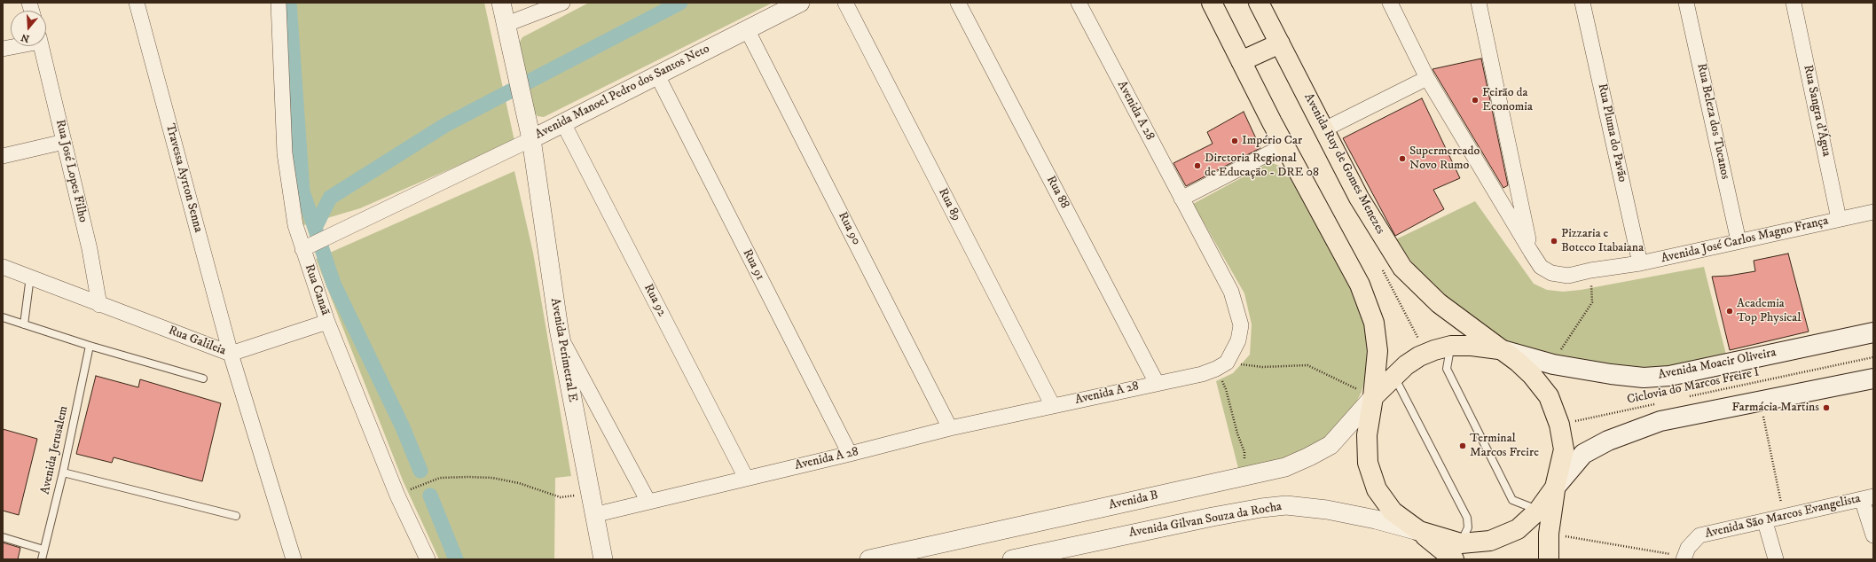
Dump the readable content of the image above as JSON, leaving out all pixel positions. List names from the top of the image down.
{
  "streets": {
    "main road": ["Avenida Ruy de Gomes Menezes", "Avenida Moacir Oliveira"],
    "street": [
      "Avenida Manoel Pedro dos Santos Neto",
      "Avenida A 28",
      "Rua Sangra d'Água",
      "Rua Beleza dos Tucanos",
      "Rua Pluma do Pavão",
      "Rua José Lopes Filho",
      "Travessa Ayrton Senna",
      "Rua 88",
      "Rua 89",
      "Rua 90",
      "Avenida José Carlos Magno França",
      "Rua 91",
      "Rua Canaã",
      "Rua 92",
      "Rua Galileia",
      "Avenida Perimetral E",
      "Avenida B",
      "Avenida São Marcos Evangelista",
      "Avenida Gilvan Souza da Rocha"
    ],
    "lane": ["Avenida Jerusalem"],
    "path": ["Ciclovia do Marcos Freire I"]
  },
  "crossings": [
    ["Avenida Manoel Pedro dos Santos Neto", "Rua 90"],
    ["Avenida Manoel Pedro dos Santos Neto", "Rua 91"],
    ["Avenida Manoel Pedro dos Santos Neto", "Rua 92"],
    ["Avenida Manoel Pedro dos Santos Neto", "Avenida Perimetral E"],
    ["Avenida A 28", "Rua 88"],
    ["Avenida A 28", "Rua 89"],
    ["Avenida A 28", "Rua 90"],
    ["Avenida A 28", "Rua 91"],
    ["Avenida A 28", "Rua 92"],
    ["Avenida A 28", "Avenida Perimetral E"],
    ["Rua Sangra d'Água", "Avenida José Carlos Magno França"],
    ["Rua Beleza dos Tucanos", "Avenida José Carlos Magno França"],
    ["Rua Pluma do Pavão", "Avenida José Carlos Magno França"],
    ["Avenida Ruy de Gomes Menezes", "Avenida Moacir Oliveira"],
    ["Avenida Ruy de Gomes Menezes", "Ciclovia do Marcos Freire I"],
    ["Rua José Lopes Filho", "Rua Galileia"],
    ["Travessa Ayrton Senna", "Rua Galileia"]
  ],
  "places": [
    "Feirão da Economia",
    "Império Car",
    "Supermercado Novo Rumo",
    "Diretoria Regional de Educação - DRE 08",
    "Pizzaria e Boteco Itabaiana",
    "Academia Top Physical",
    "Farmácia Martins",
    "Terminal Marcos Freire"
  ],
  "north": "bottom"
}
